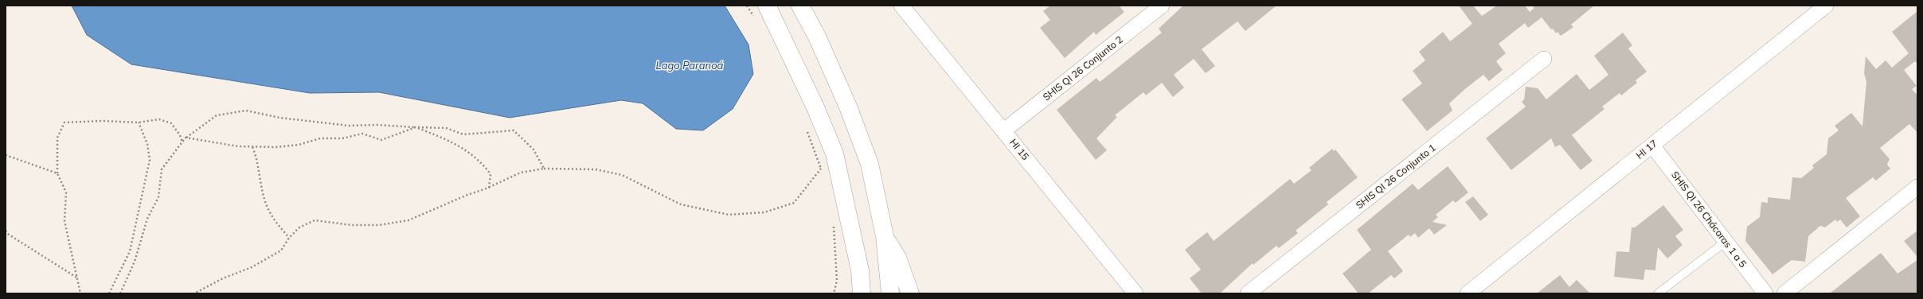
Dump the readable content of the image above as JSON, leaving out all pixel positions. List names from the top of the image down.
{
  "streets": {
    "street": [
      "SHIS QI 26 Conjunto 2",
      "HI 15",
      "HI 17",
      "SHIS QI 26 Conjunto 1",
      "SHIS QI 26 Chácaras 1 a 5"
    ]
  },
  "crossings": [
    ["SHIS QI 26 Conjunto 2", "HI 15"],
    ["HI 17", "SHIS QI 26 Chácaras 1 a 5"]
  ],
  "water": ["Lago Paranoá"]
}
